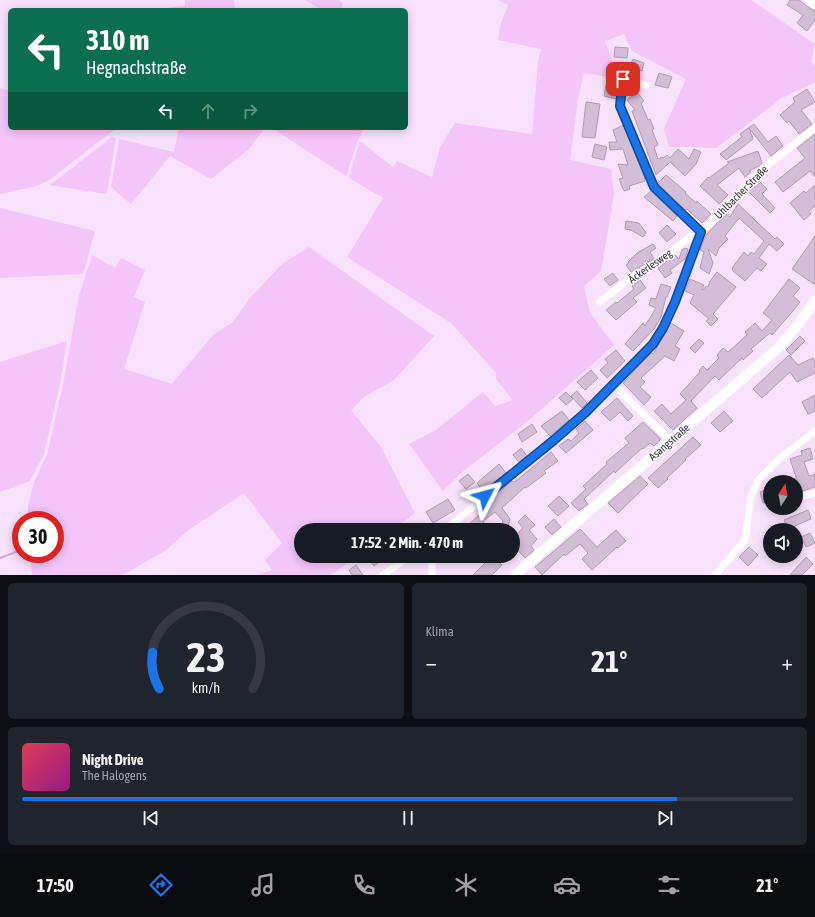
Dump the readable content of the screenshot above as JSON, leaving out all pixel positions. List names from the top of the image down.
{
  "streets": {
    "street": ["Uhlbacher Straße", "Äckerlesweg", "Asangstraße"]
  },
  "crossings": [
    ["Uhlbacher Straße", "Äckerlesweg"]
  ],
  "north": "top",
  "page": {
    "turn": ["310 m", "Hegnachstraße"],
    "limit": "30",
    "trip": "17:52 · 2 Min. · 470 m",
    "tile": "Klima",
    "heat": ["−", "21°", "+"],
    "song": ["Night Drive", "The Halogens"],
    "tabs": ["17:50", "21°"],
    "gauge": ["23", "km/h"]
  }
}
